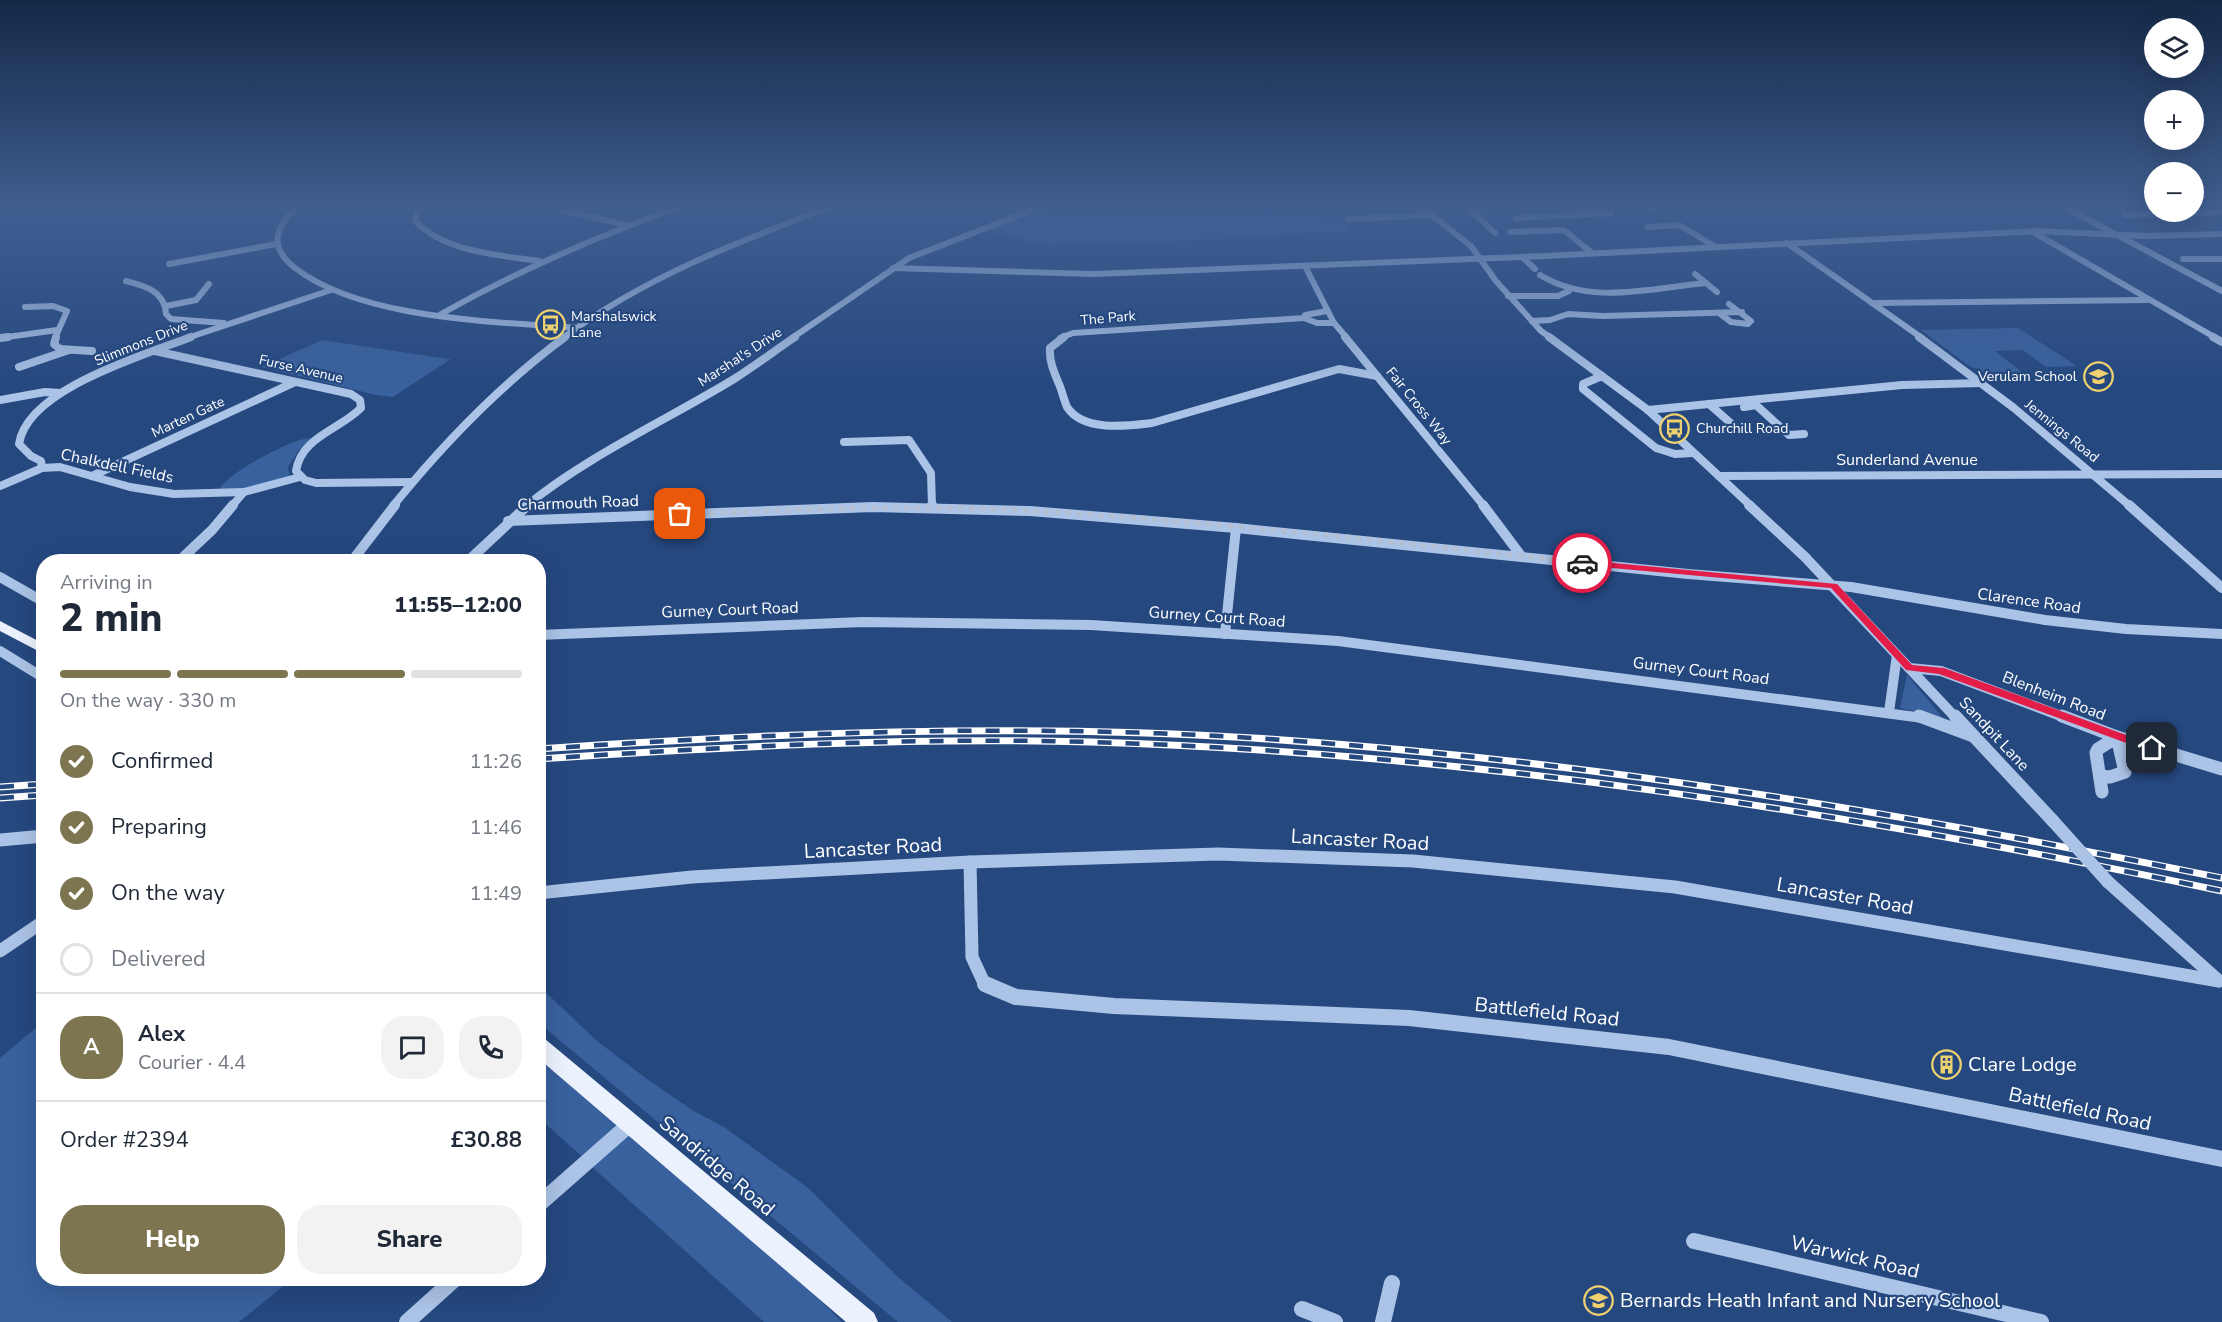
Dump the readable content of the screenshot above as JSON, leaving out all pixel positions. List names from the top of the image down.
{
  "streets": {
    "main road": ["Sandridge Road"],
    "street": [
      "The Park",
      "Slimmons Drive",
      "Marshal's Drive",
      "Furse Avenue",
      "Fair Cross Way",
      "Marten Gate",
      "Jennings Road",
      "Sunderland Avenue",
      "Chalkdell Fields",
      "Charmouth Road",
      "Clarence Road",
      "Gurney Court Road",
      "Blenheim Road",
      "Sandpit Lane",
      "Lancaster Road",
      "Battlefield Road",
      "Warwick Road"
    ]
  },
  "crossings": [
    ["The Park", "Fair Cross Way"],
    ["Slimmons Drive", "Furse Avenue"],
    ["Slimmons Drive", "Chalkdell Fields"],
    ["Marshal's Drive", "Charmouth Road"],
    ["Furse Avenue", "Marten Gate"],
    ["Furse Avenue", "Chalkdell Fields"],
    ["Fair Cross Way", "Charmouth Road"],
    ["Marten Gate", "Chalkdell Fields"],
    ["Jennings Road", "Sunderland Avenue"],
    ["Sunderland Avenue", "Sandpit Lane"],
    ["Charmouth Road", "Clarence Road"],
    ["Charmouth Road", "Sandpit Lane"],
    ["Clarence Road", "Sandpit Lane"],
    ["Gurney Court Road", "Sandpit Lane"],
    ["Blenheim Road", "Sandpit Lane"],
    ["Sandpit Lane", "Lancaster Road"],
    ["Lancaster Road", "Battlefield Road"]
  ],
  "places": {
    "bus stop": ["Marshalswick Lane", "Churchill Road"],
    "school or university": ["Verulam School", "Bernards Heath Infant and Nursery School"],
    "building": ["Clare Lodge"]
  },
  "page": {
    "map_buttons": ["+", "−"],
    "heading": ["2 min", "Arriving in", "11:55–12:00"],
    "panel": [
      "Alex",
      "Courier · 4.4",
      "Order #2394",
      "£30.88"
    ],
    "bar": "On the way · 330 m",
    "list": [
      ["Confirmed", "11:26"],
      ["Preparing", "11:46"],
      ["On the way", "11:49"],
      "Delivered"
    ],
    "round": "A",
    "buttons": ["Help", "Share"]
  }
}
